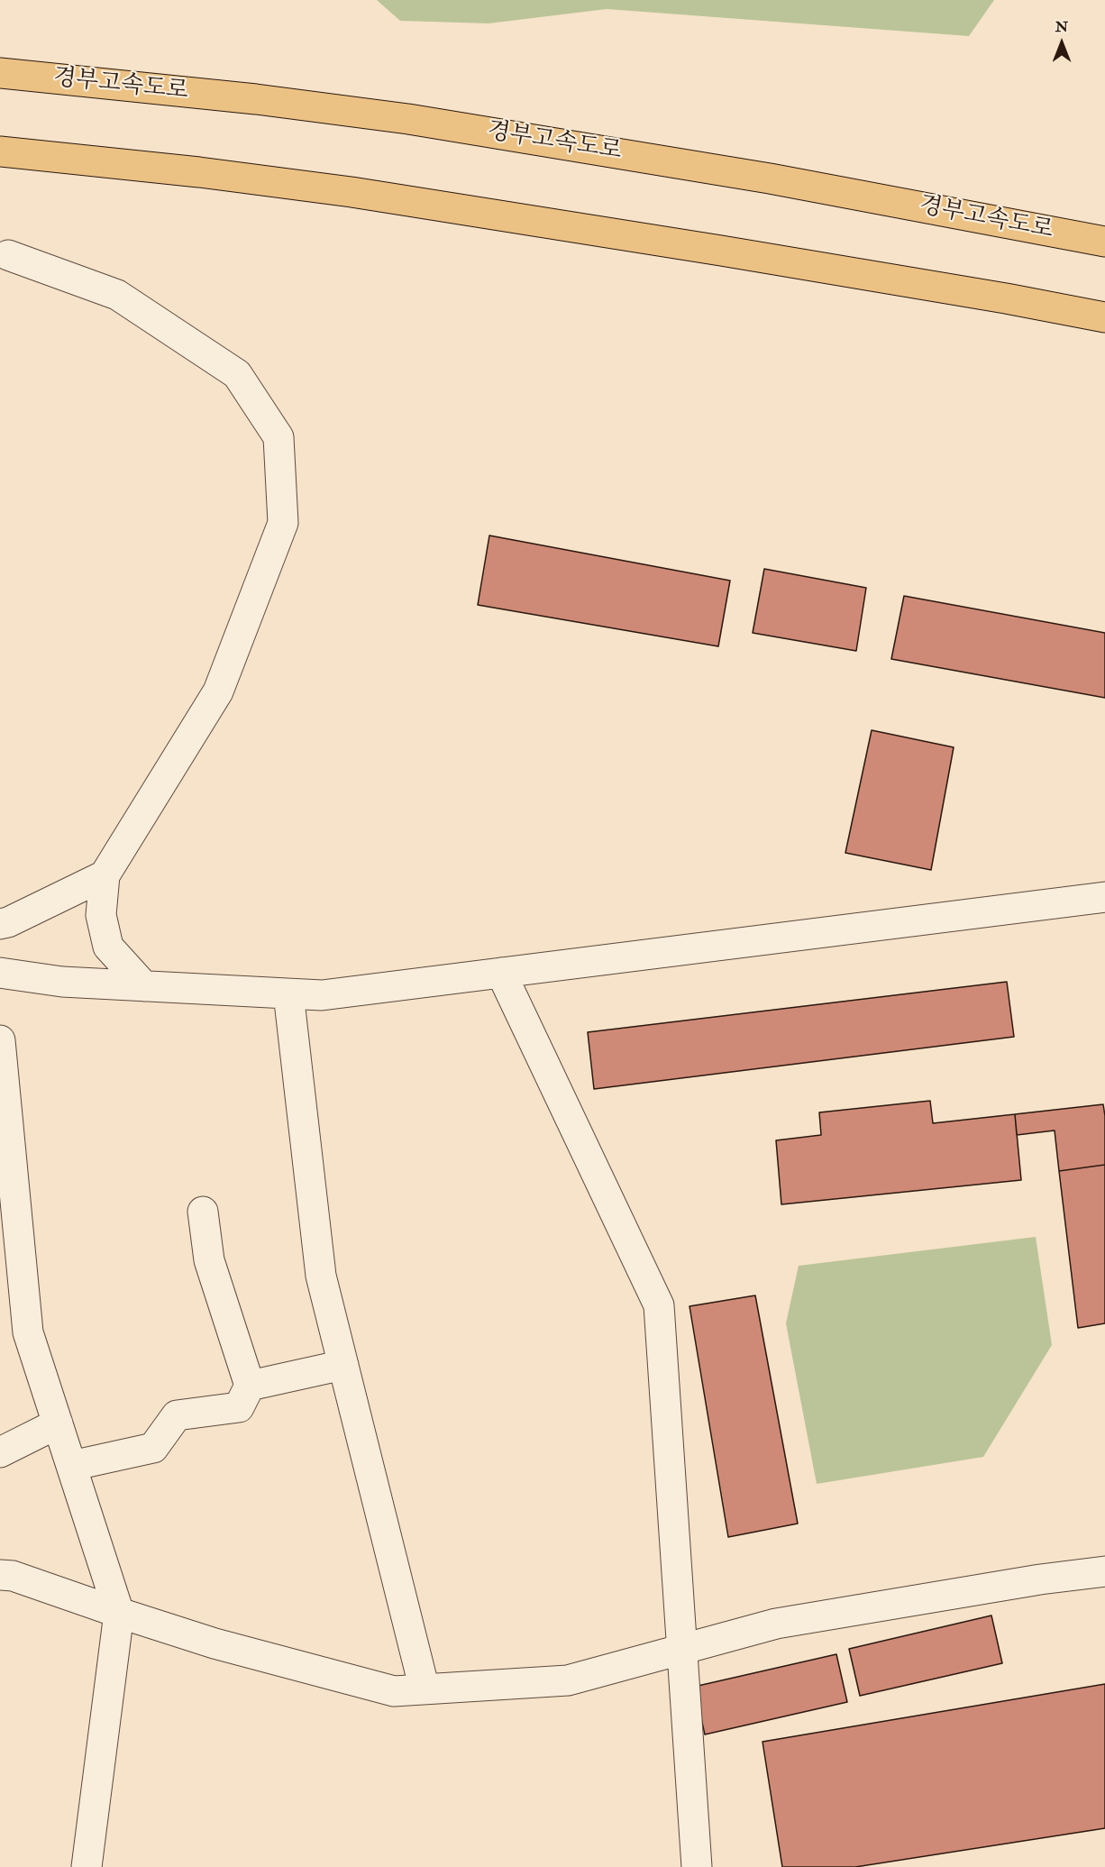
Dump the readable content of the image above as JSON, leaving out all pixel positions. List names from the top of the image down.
{
  "streets": {
    "highway": ["경부고속도로"]
  },
  "north": "top"
}
